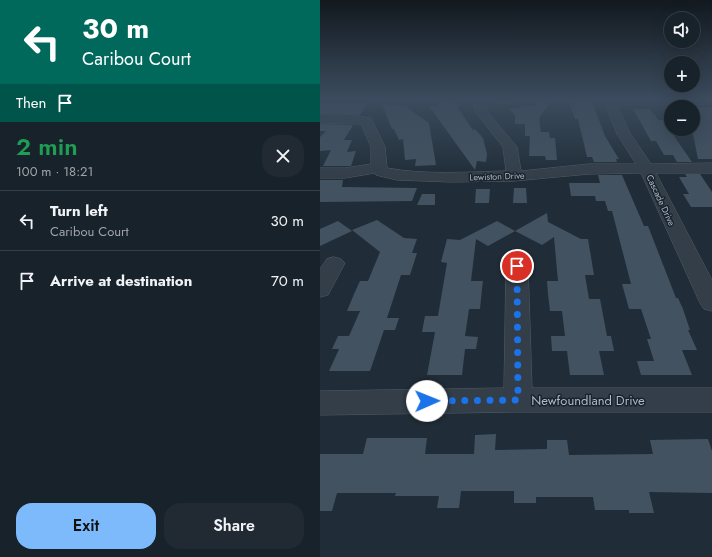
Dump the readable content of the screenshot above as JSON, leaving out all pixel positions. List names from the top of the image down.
{
  "streets": {
    "street": ["Lewiston Drive", "Cascade Drive", "Newfoundland Drive"]
  },
  "crossings": [
    ["Lewiston Drive", "Cascade Drive"]
  ],
  "page": {
    "turn": ["30 m", "Caribou Court"],
    "map_buttons": ["+", "−"],
    "then": "Then",
    "heading": ["2 min", "100 m · 18:21"],
    "list": [
      {
        "name": "Turn left",
        "note": "Caribou Court",
        "value": "30 m"
      },
      {
        "name": "Arrive at destination",
        "value": "70 m"
      }
    ],
    "buttons": ["Exit", "Share"]
  }
}
